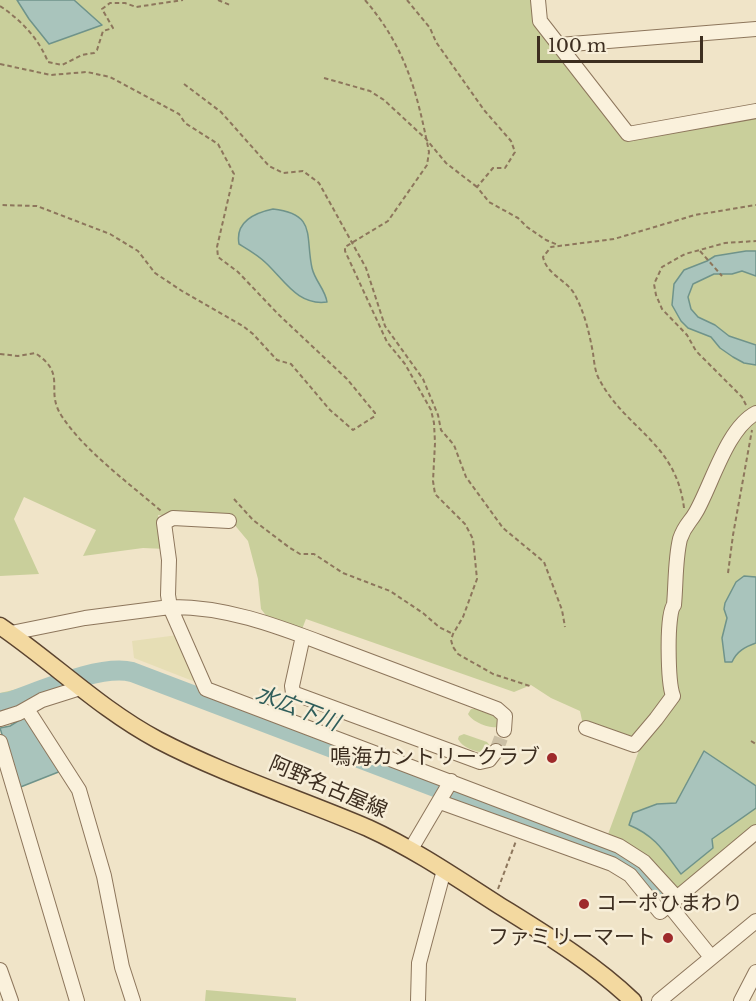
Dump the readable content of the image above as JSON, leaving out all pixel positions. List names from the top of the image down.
{
  "streets": {
    "main road": ["阿野名古屋線"]
  },
  "water": ["水広下川"],
  "places": ["鳴海カントリークラブ", "コーポひまわり", "ファミリーマート"],
  "scale_bar": "100 m"
}
